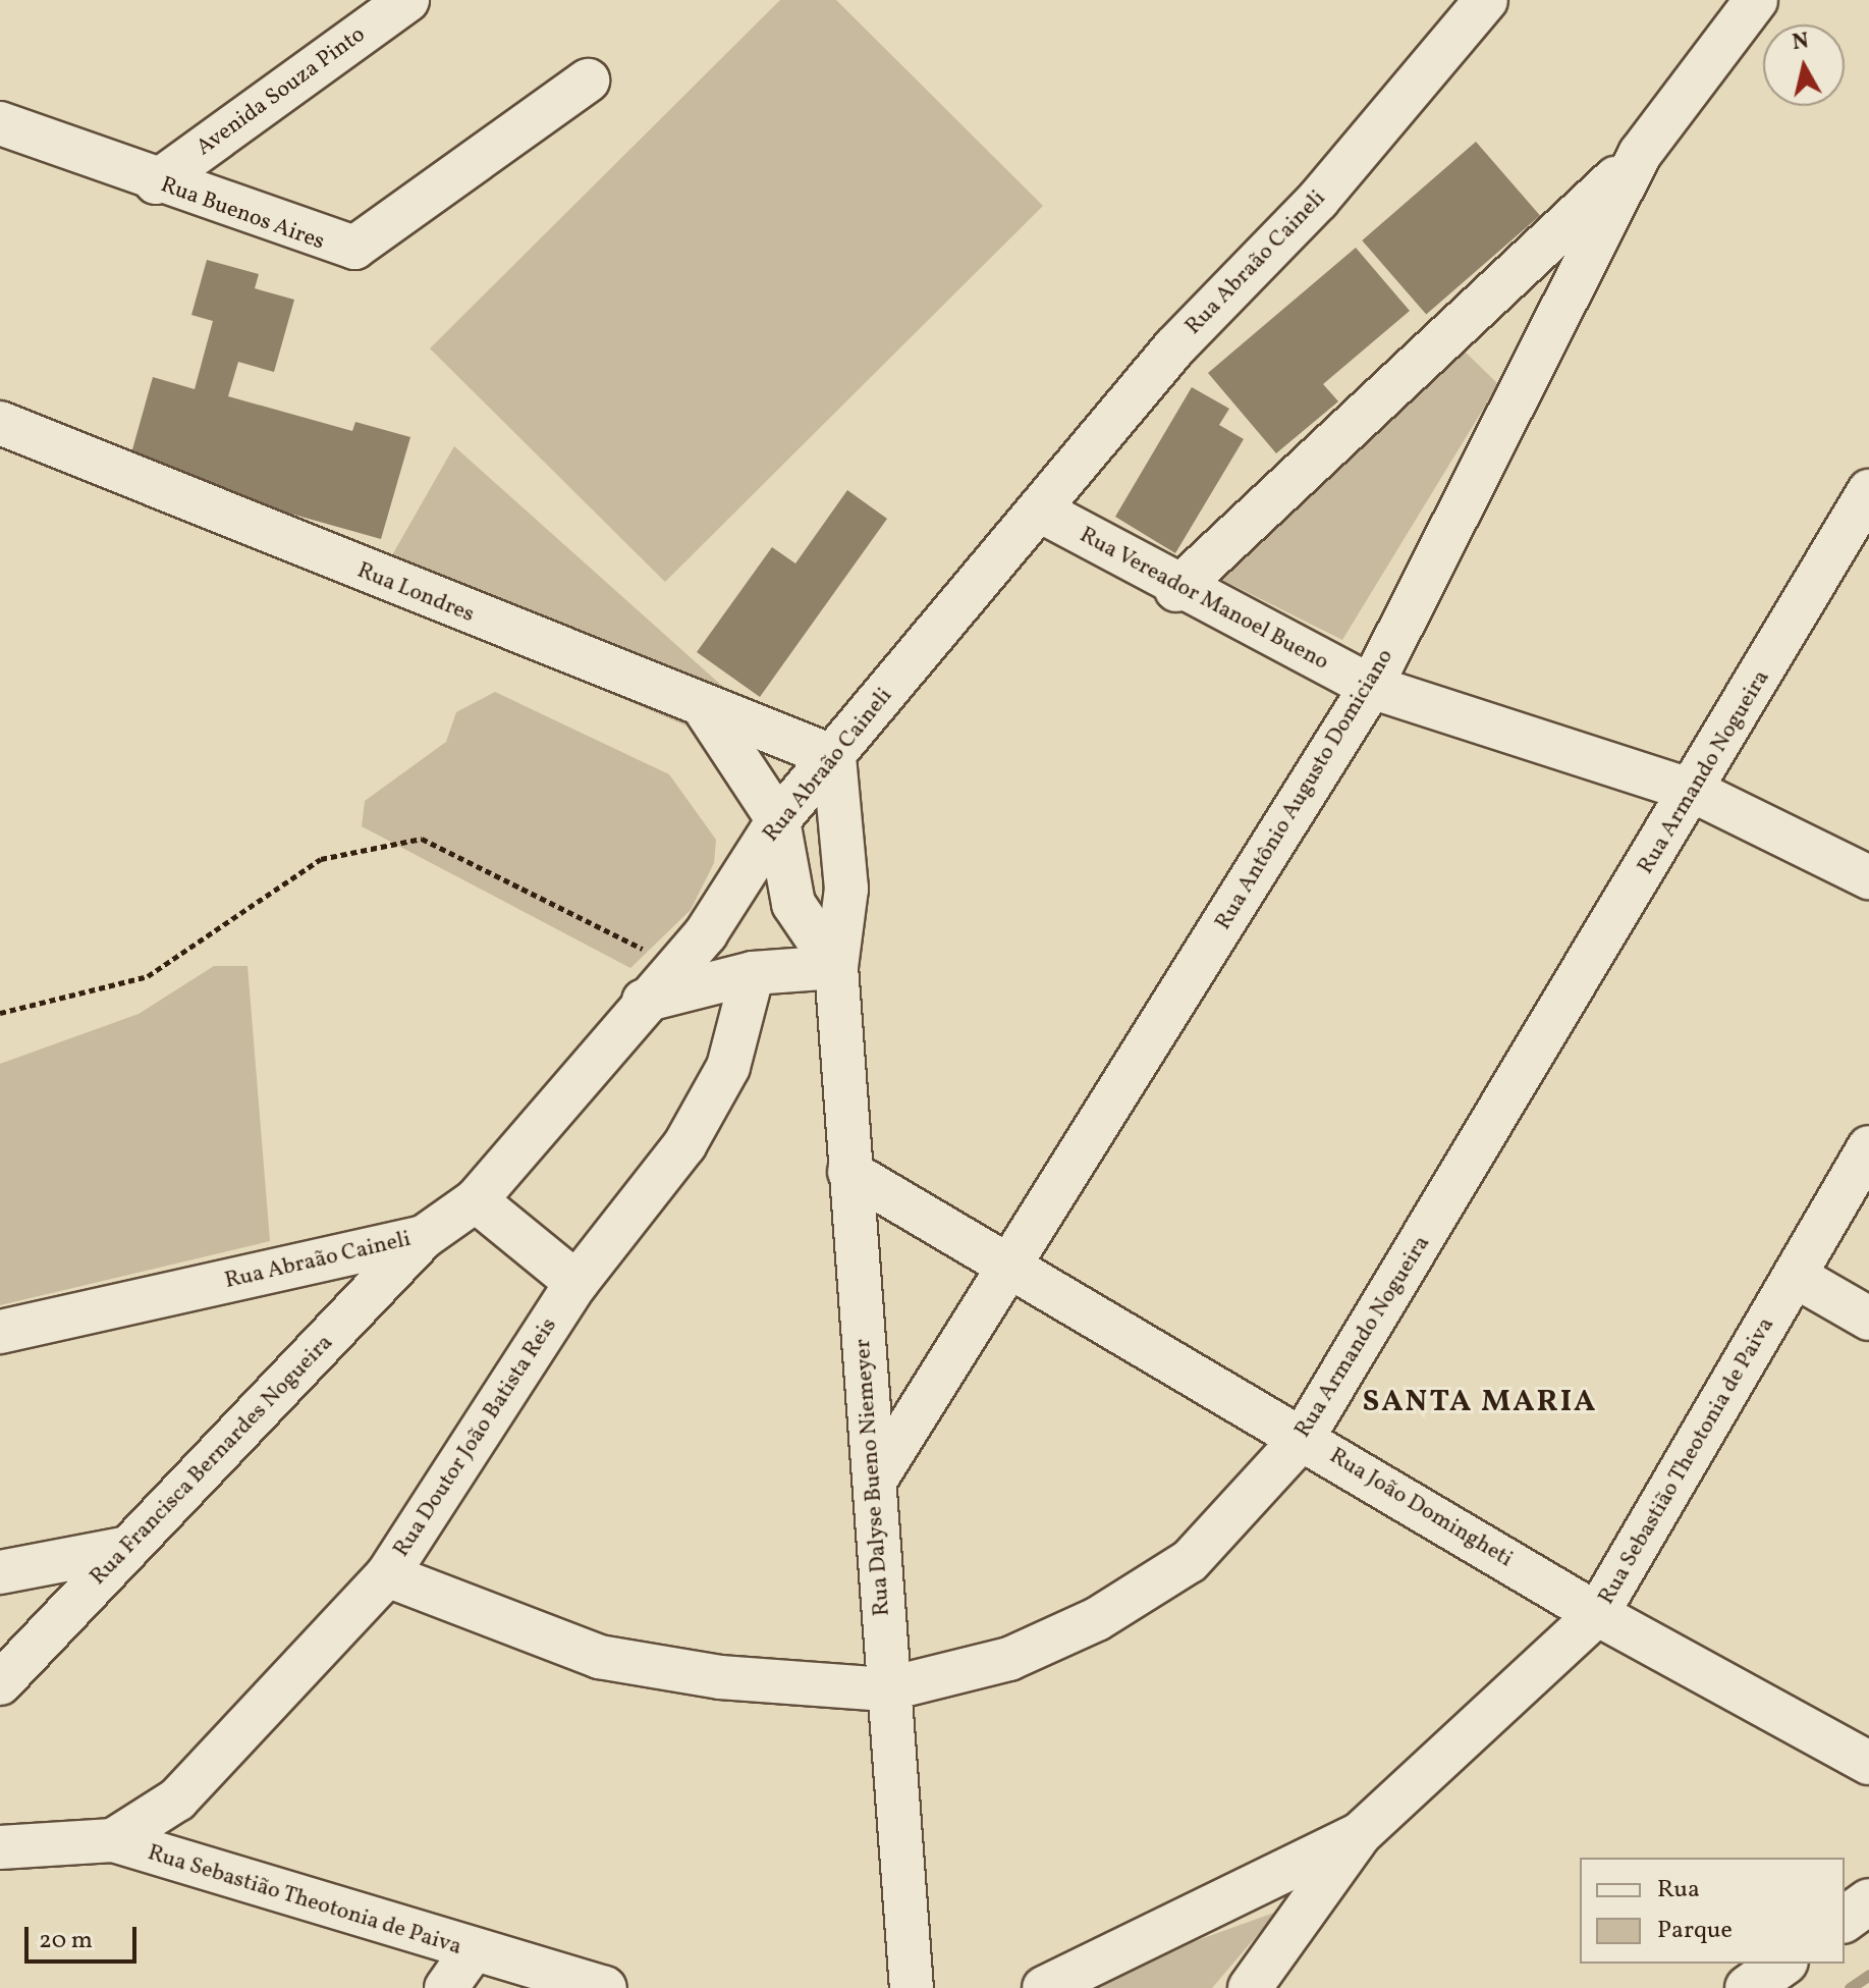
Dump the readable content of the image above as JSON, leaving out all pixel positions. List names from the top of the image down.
{
  "streets": {
    "street": [
      "Avenida Souza Pinto",
      "Rua Buenos Aires",
      "Rua Abraão Caineli",
      "Rua Londres",
      "Rua Vereador Manoel Bueno",
      "Rua Armando Nogueira",
      "Rua Antônio Augusto Domiciano",
      "Rua Doutor João Batista Reis",
      "Rua Francisca Bernardes Nogueira",
      "Rua Sebastião Theotonia de Paiva",
      "Rua Dalyse Bueno Niemeyer",
      "Rua João Domingheti"
    ]
  },
  "crossings": [
    ["Avenida Souza Pinto", "Rua Buenos Aires"],
    ["Rua Abraão Caineli", "Rua Londres"],
    ["Rua Abraão Caineli", "Rua Vereador Manoel Bueno"],
    ["Rua Abraão Caineli", "Rua Francisca Bernardes Nogueira"],
    ["Rua Abraão Caineli", "Rua Dalyse Bueno Niemeyer"],
    ["Rua Londres", "Rua Dalyse Bueno Niemeyer"],
    ["Rua Vereador Manoel Bueno", "Rua Armando Nogueira"],
    ["Rua Vereador Manoel Bueno", "Rua Antônio Augusto Domiciano"],
    ["Rua Armando Nogueira", "Rua Doutor João Batista Reis"],
    ["Rua Armando Nogueira", "Rua Dalyse Bueno Niemeyer"],
    ["Rua Armando Nogueira", "Rua João Domingheti"],
    ["Rua Antônio Augusto Domiciano", "Rua Dalyse Bueno Niemeyer"],
    ["Rua Antônio Augusto Domiciano", "Rua João Domingheti"],
    ["Rua Doutor João Batista Reis", "Rua Sebastião Theotonia de Paiva"],
    ["Rua Sebastião Theotonia de Paiva", "Rua João Domingheti"],
    ["Rua Dalyse Bueno Niemeyer", "Rua João Domingheti"]
  ],
  "districts": ["SANTA MARIA"],
  "legend": ["Rua", "Parque"],
  "scale_bar": "20 m",
  "north": "top"
}
